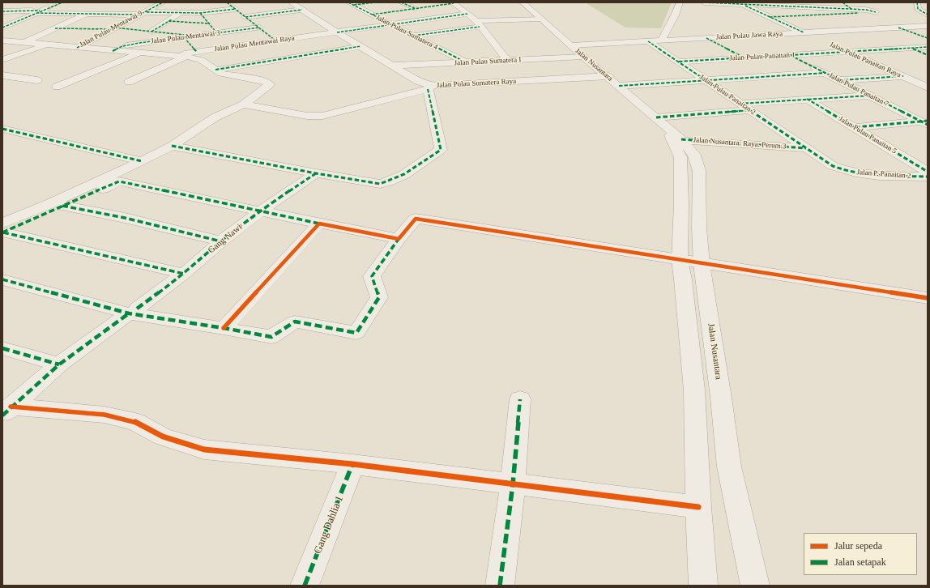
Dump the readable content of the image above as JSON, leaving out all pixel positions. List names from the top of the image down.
{
  "streets": {
    "street": [
      "Jalan Pulau Mentawai 9",
      "Jalan Pulau Sumatera 4",
      "Jalan Pulau Jawa Raya",
      "Jalan Pulau Mentawai 3",
      "Jalan Pulau Mentawai Raya",
      "Jalan Pulau Panaitan 1",
      "Jalan Pulau Panaitan Raya",
      "Jalan Pulau Sumatera I",
      "Jalan Nusantara",
      "Jalan Pulau Sumatera Raya",
      "Jalan Pulau Panaitan 7",
      "Jalan Pulau Panaitan 2",
      "Jalan Pulau Panaitan 5",
      "Jalan Nusantara. Raya. Perum.3",
      "Jalan P. Panaitan 2",
      "Gang Nawi",
      "Gang Dahlia 1"
    ]
  },
  "crossings": [
    ["Jalan Pulau Sumatera 4", "Jalan Pulau Mentawai Raya"],
    ["Jalan Pulau Sumatera 4", "Jalan Pulau Sumatera I"],
    ["Jalan Pulau Jawa Raya", "Jalan Pulau Panaitan Raya"],
    ["Jalan Pulau Jawa Raya", "Jalan Nusantara"],
    ["Jalan Pulau Jawa Raya", "Jalan Pulau Panaitan 2"],
    ["Jalan Pulau Mentawai Raya", "Jalan Pulau Sumatera Raya"],
    ["Jalan Pulau Panaitan 1", "Jalan Pulau Panaitan Raya"],
    ["Jalan Pulau Panaitan 1", "Jalan Pulau Panaitan 7"],
    ["Jalan Pulau Panaitan 1", "Jalan Pulau Panaitan 2"],
    ["Jalan Pulau Sumatera I", "Jalan Nusantara"],
    ["Jalan Pulau Sumatera I", "Jalan Pulau Sumatera Raya"],
    ["Jalan Nusantara", "Jalan Pulau Sumatera Raya"],
    ["Jalan Nusantara", "Jalan Nusantara. Raya. Perum.3"],
    ["Jalan Pulau Panaitan 2", "Jalan Nusantara. Raya. Perum.3"],
    ["Jalan Pulau Panaitan 2", "Jalan P. Panaitan 2"],
    ["Jalan Nusantara. Raya. Perum.3", "Jalan P. Panaitan 2"]
  ],
  "legend": ["Jalur sepeda", "Jalan setapak"]
}
